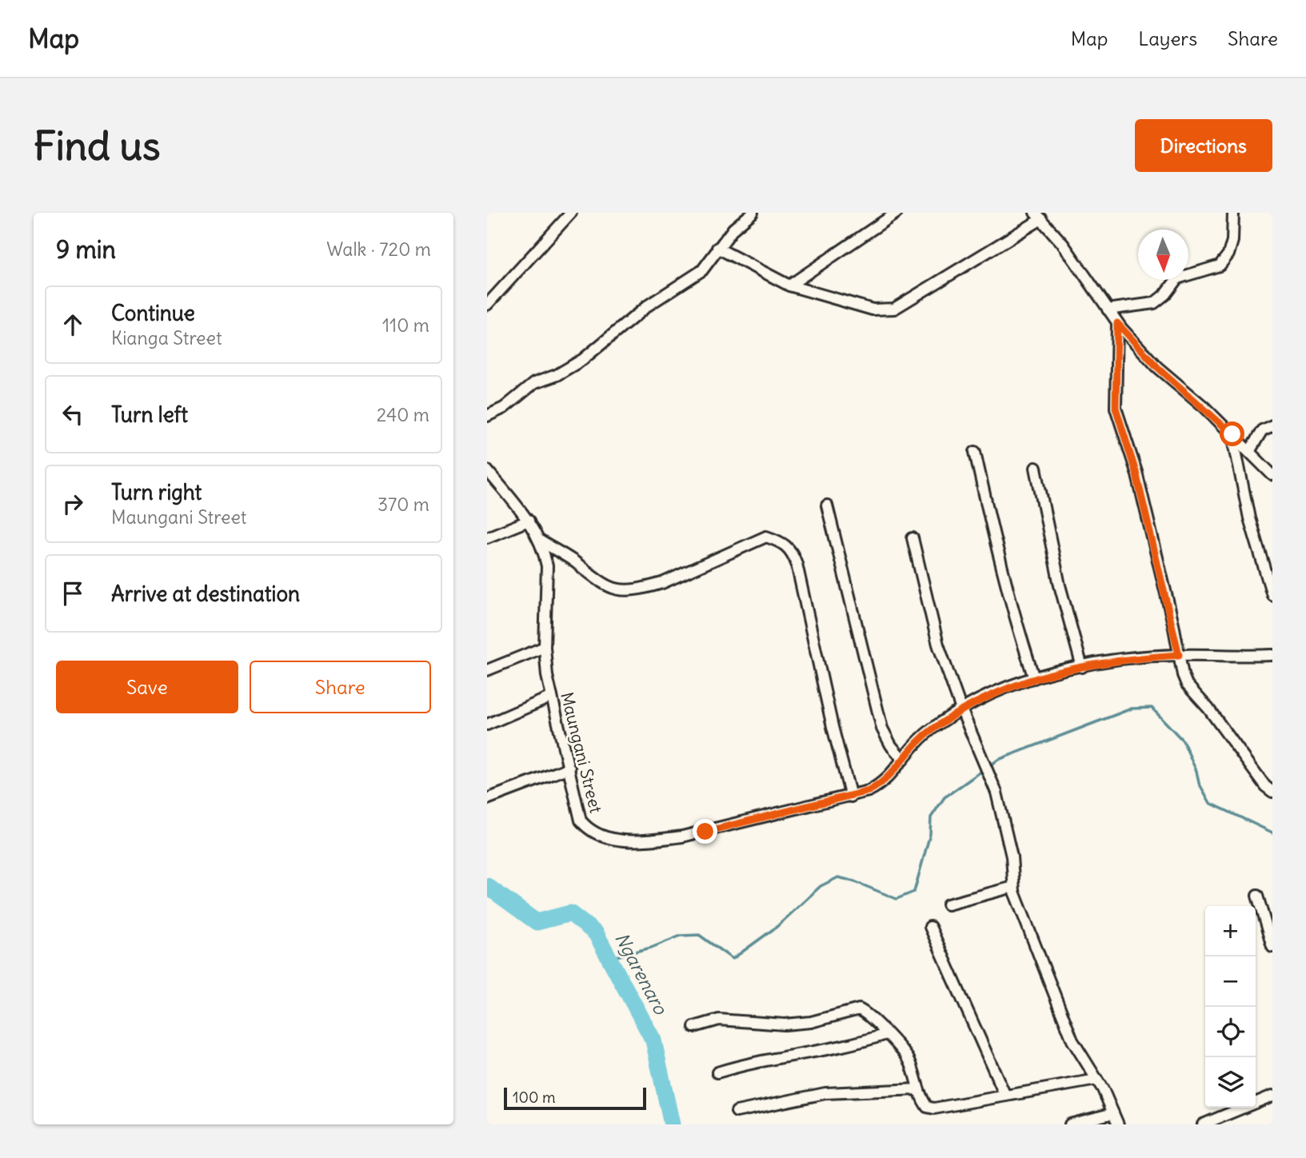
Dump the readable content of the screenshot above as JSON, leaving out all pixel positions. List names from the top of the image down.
{
  "streets": {
    "street": ["Maungani Street"]
  },
  "water": ["Ngarenaro"],
  "scale_bar": "100 m",
  "north": "bottom",
  "page": {
    "header": "Map",
    "nav": ["Map", "Layers", "Share"],
    "buttons": [
      "Directions",
      ["Save", "Share"]
    ],
    "title": "Find us",
    "heading": ["9 min", "Walk · 720 m"],
    "list": [
      ["Continue", "Kianga Street", "110 m"],
      ["Turn left", "240 m"],
      ["Turn right", "Maungani Street", "370 m"],
      "Arrive at destination"
    ],
    "map_buttons": ["+", "−"],
    "scale": "100 m"
  }
}
